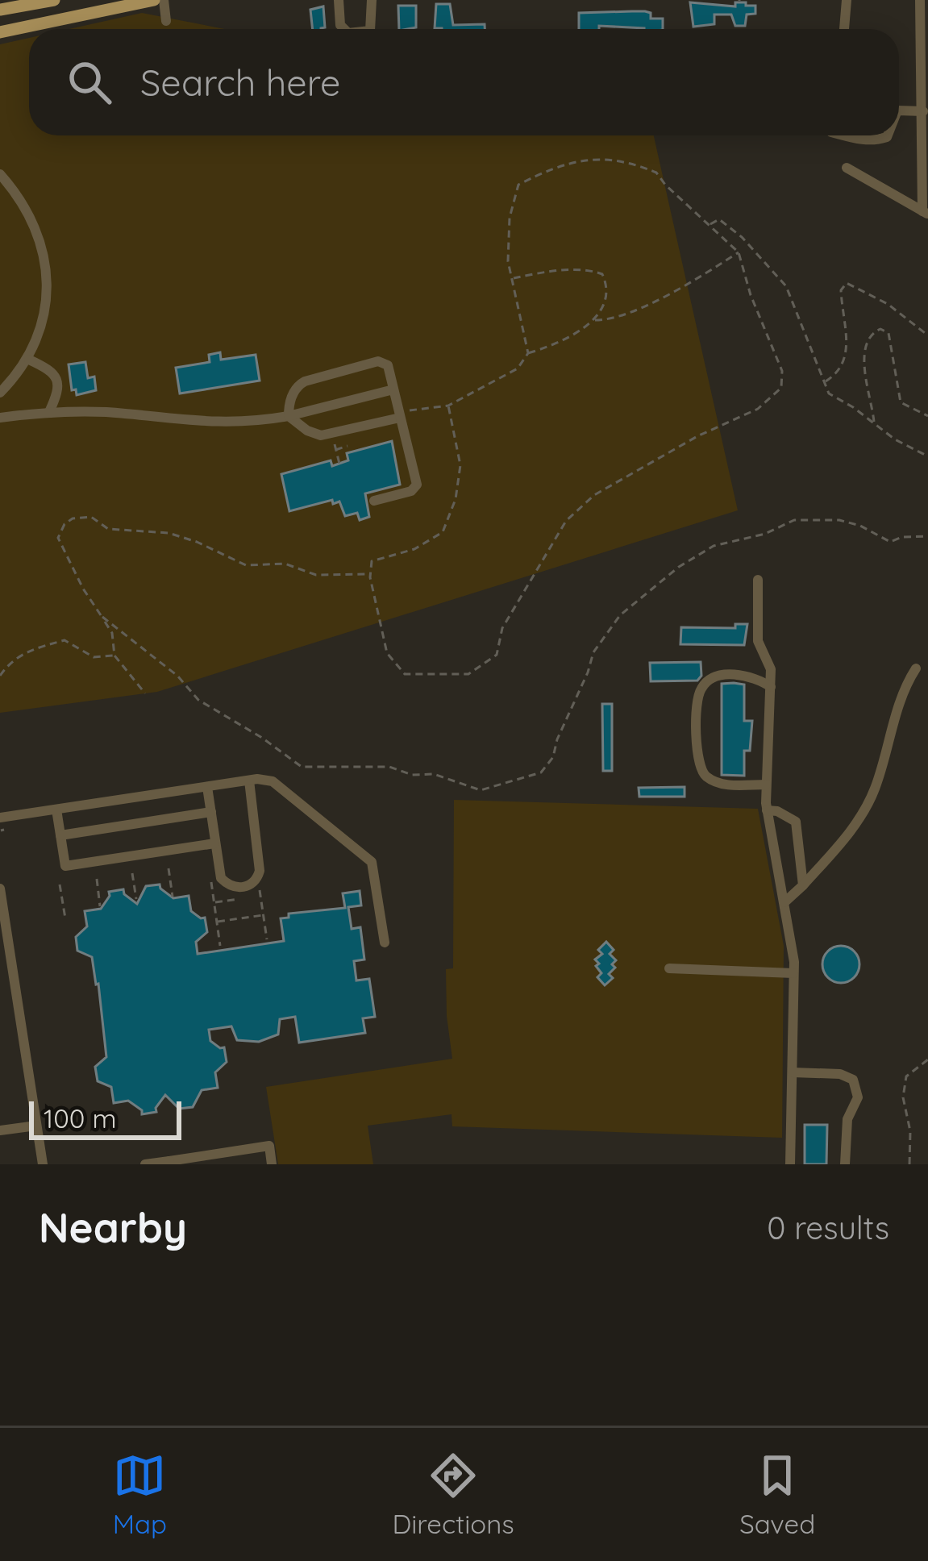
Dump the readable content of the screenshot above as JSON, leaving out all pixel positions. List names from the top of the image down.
{
  "scale_bar": "100 m",
  "page": {
    "search": "Search here",
    "scale": "100 m",
    "heading": ["Nearby", "0 results"],
    "nav": ["Map", "Directions", "Saved"]
  }
}
